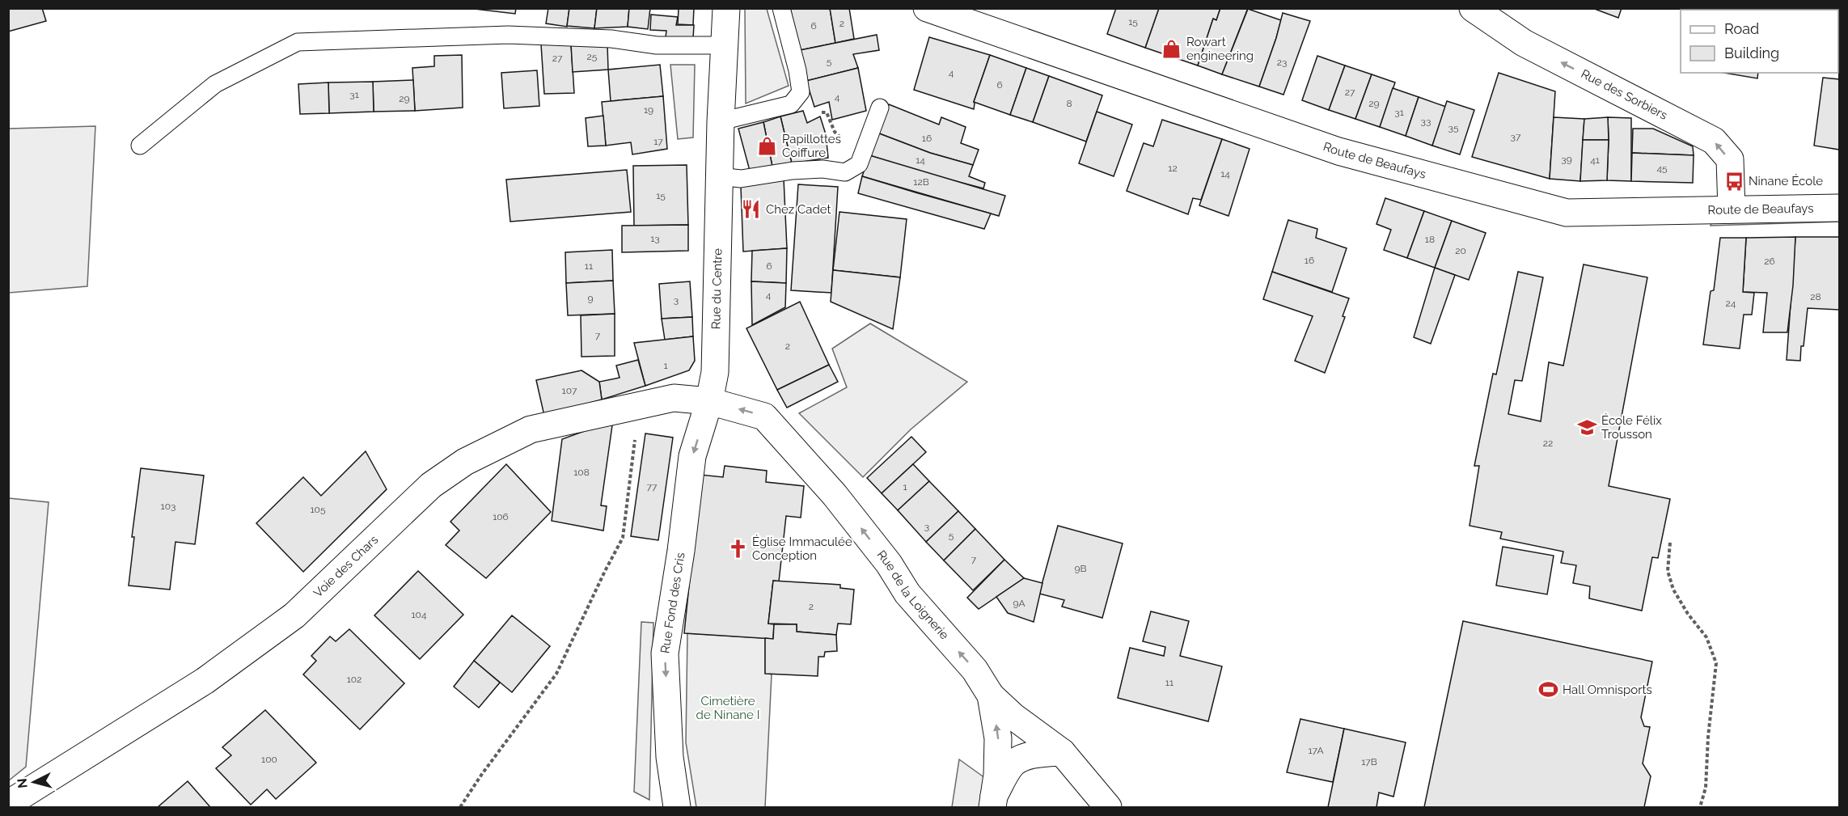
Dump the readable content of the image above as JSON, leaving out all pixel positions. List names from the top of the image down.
{
  "streets": {
    "street": [
      "Rue des Sorbiers",
      "Route de Beaufays",
      "Rue du Centre",
      "Voie des Chars",
      "Rue de la Loignerie",
      "Rue Fond des Cris"
    ]
  },
  "crossings": [
    ["Rue des Sorbiers", "Route de Beaufays"],
    ["Rue du Centre", "Voie des Chars"],
    ["Rue du Centre", "Rue de la Loignerie"],
    ["Rue du Centre", "Rue Fond des Cris"],
    ["Voie des Chars", "Rue de la Loignerie"],
    ["Voie des Chars", "Rue Fond des Cris"],
    ["Rue de la Loignerie", "Rue Fond des Cris"]
  ],
  "one_way": ["Rue des Sorbiers", "Rue de la Loignerie", "Rue Fond des Cris"],
  "parks": ["Cimetière de Ninane I"],
  "places": {
    "shop": ["Rowart engineering", "Papillottes Coiffure"],
    "bus stop": ["Ninane École"],
    "restaurant": ["Chez Cadet"],
    "school or university": ["École Félix Trousson"],
    "church": ["Église Immaculée Conception"],
    "sports": ["Hall Omnisports"]
  },
  "house_numbers": [
    "15",
    "2",
    "6",
    "25",
    "27",
    "5",
    "23",
    "4",
    "6",
    "27",
    "31",
    "4",
    "29",
    "8",
    "29",
    "19",
    "31",
    "33",
    "35",
    "37",
    "16",
    "17",
    "39",
    "14",
    "41",
    "12",
    "45",
    "14",
    "12B",
    "15",
    "13",
    "18",
    "20",
    "16",
    "26",
    "11",
    "6",
    "4",
    "28",
    "9",
    "3",
    "24",
    "7",
    "2",
    "1",
    "107",
    "22",
    "108",
    "77",
    "1",
    "103",
    "105",
    "106",
    "3",
    "5",
    "7",
    "9B",
    "9A",
    "2",
    "104",
    "102",
    "11",
    "17A",
    "100",
    "17B"
  ],
  "legend": ["Road", "Building"],
  "north": "left"
}
